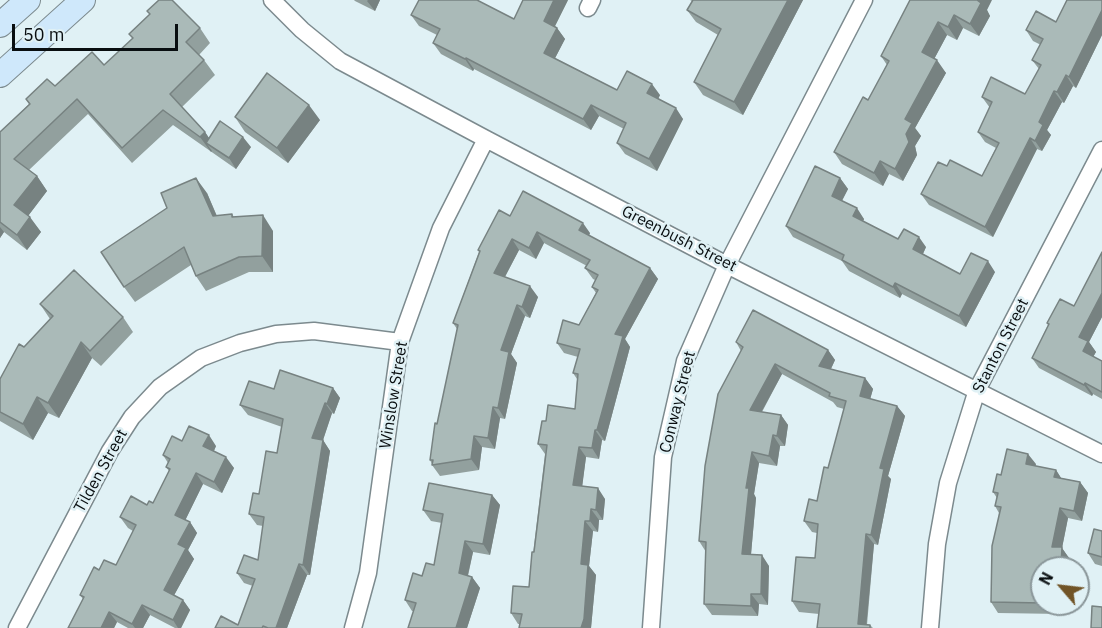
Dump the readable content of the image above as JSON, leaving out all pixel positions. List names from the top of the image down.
{
  "streets": {
    "street": [
      "Greenbush Street",
      "Stanton Street",
      "Winslow Street",
      "Conway Street",
      "Tilden Street"
    ]
  },
  "crossings": [
    ["Greenbush Street", "Stanton Street"],
    ["Greenbush Street", "Winslow Street"],
    ["Greenbush Street", "Conway Street"],
    ["Winslow Street", "Tilden Street"]
  ],
  "scale_bar": "50 m",
  "north": "top left"
}
